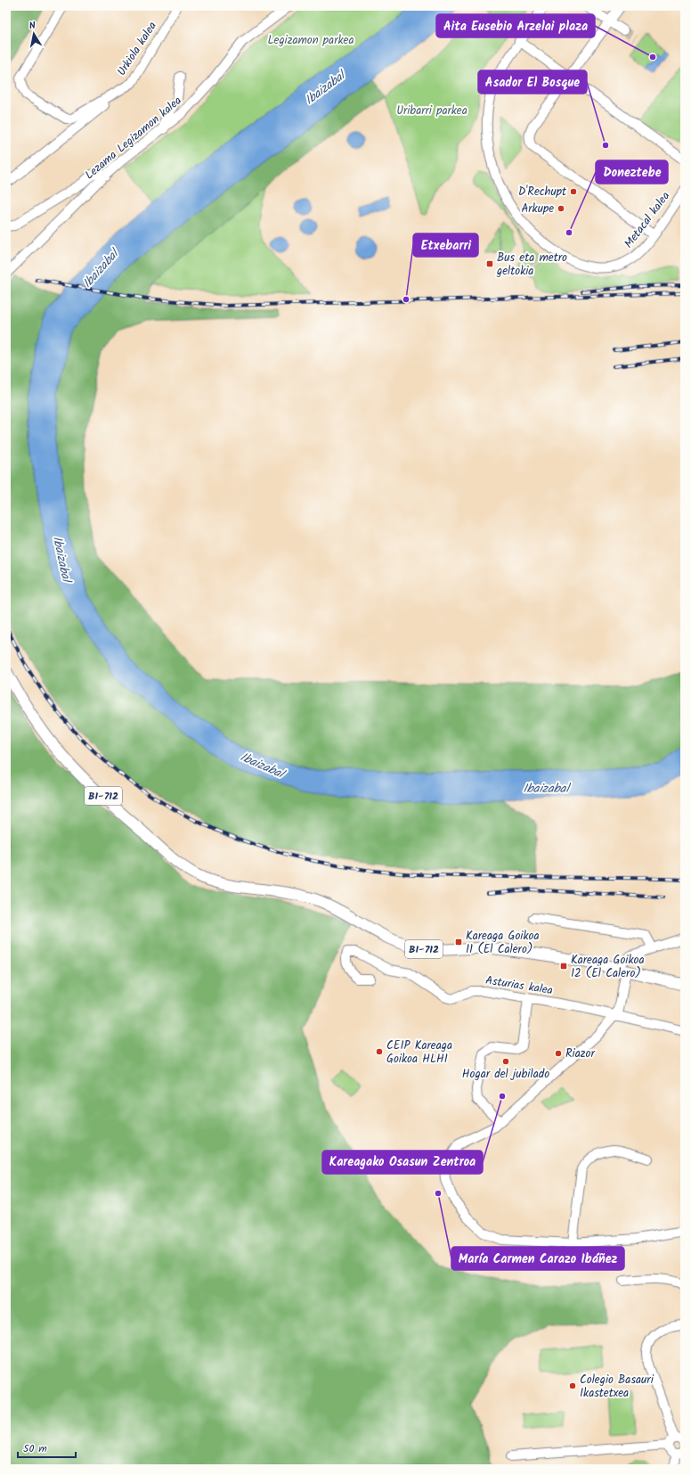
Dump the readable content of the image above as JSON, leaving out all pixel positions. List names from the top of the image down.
{
  "streets": {
    "main road": ["BI-712"],
    "street": [
      "Urkiola kalea",
      "Lezama Legizamon kalea",
      "Metacal kalea",
      "Asturias kalea"
    ]
  },
  "water": ["Ibaizabal"],
  "parks": ["Legizamon parkea", "Uribarri parkea"],
  "places": {
    "other": [
      "Aita Eusebio Arzelai plaza",
      "Asador El Bosque",
      "D'Rechupt",
      "Arkupe",
      "Doneztebe",
      "Etxebarri",
      "CEIP Kareaga Goikoa HLHI",
      "Riazor",
      "Hogar del jubilado",
      "Kareagako Osasun Zentroa",
      "María Carmen Carazo Ibáñez",
      "Colegio Basauri Ikastetxea"
    ],
    "transit": ["Bus eta metro geltokia", "Kareaga Goikoa 11 (El Calero)", "Kareaga Goikoa 12 (El Calero)"]
  },
  "scale_bar": "50 m",
  "north": "top"
}
